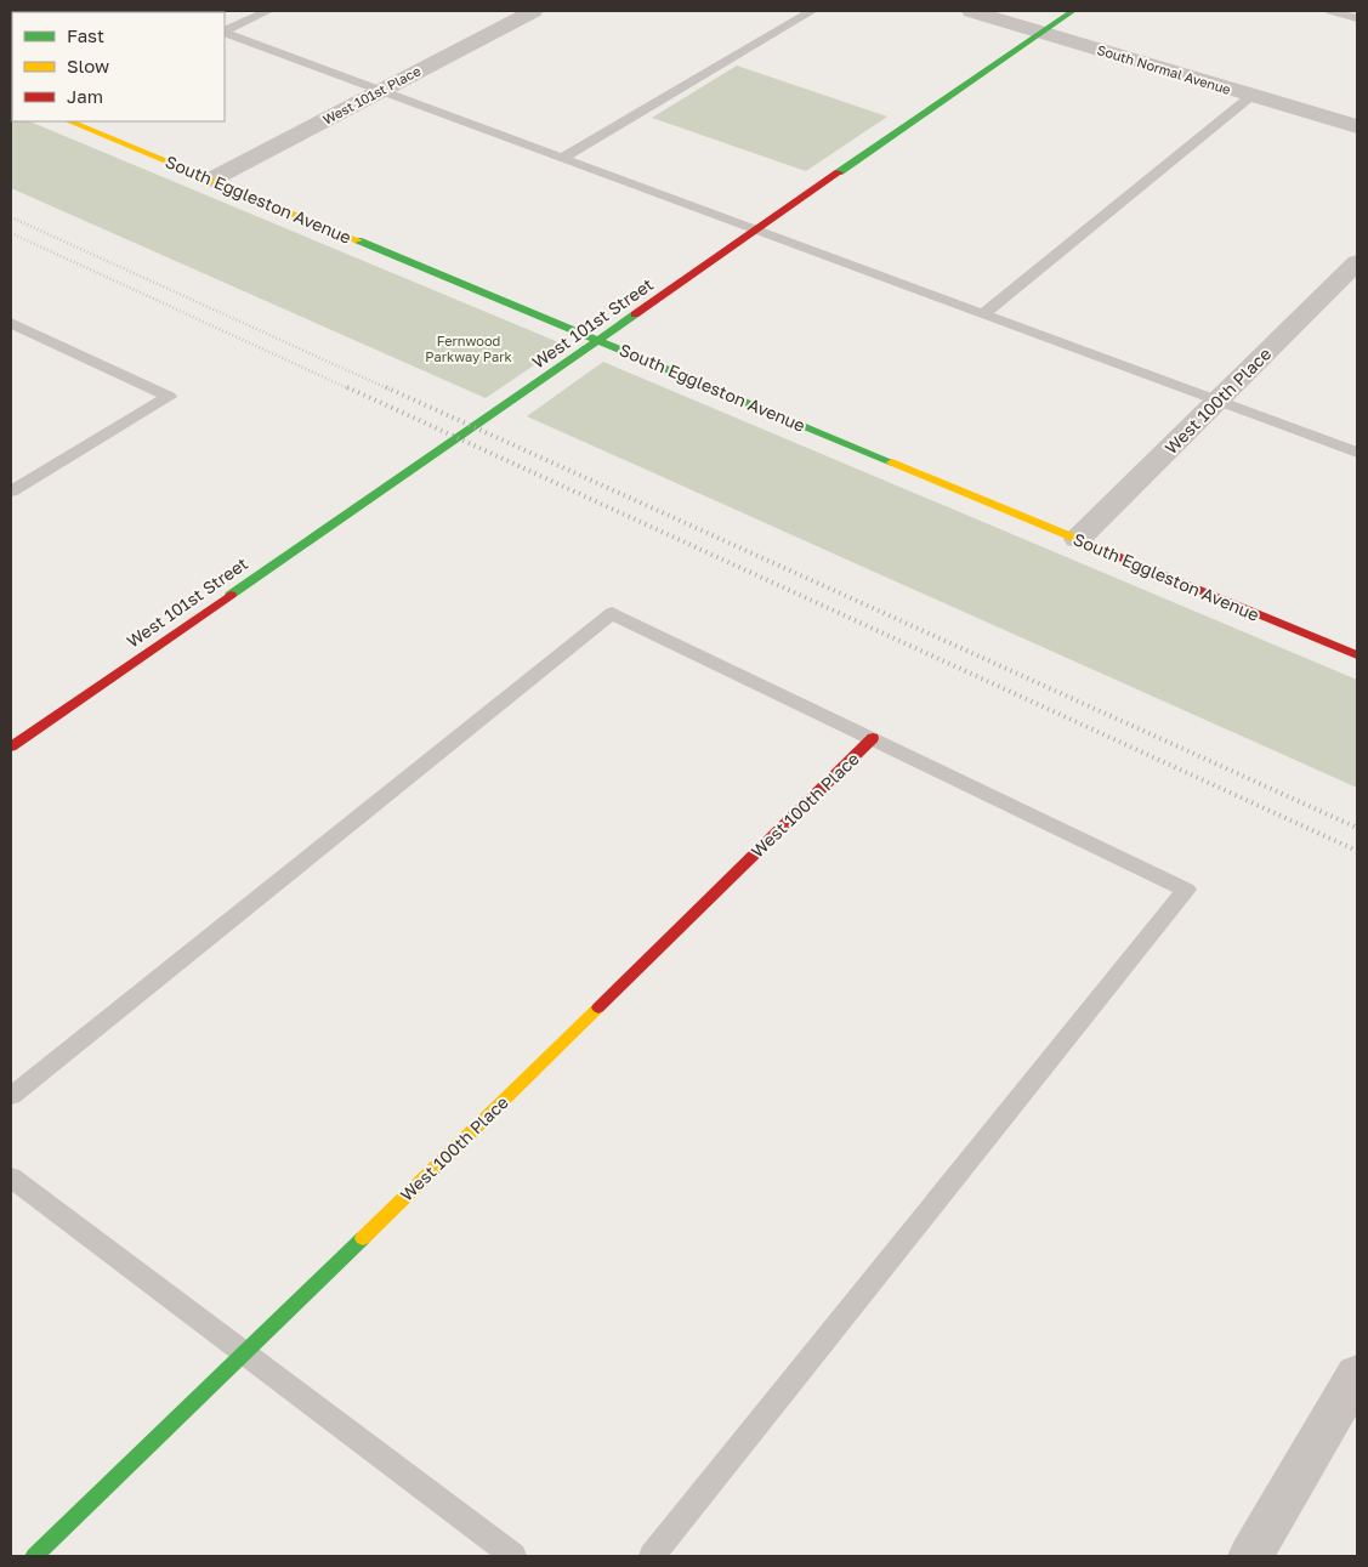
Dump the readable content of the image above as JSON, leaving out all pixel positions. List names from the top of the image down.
{
  "streets": {
    "street": [
      "South Normal Avenue",
      "West 101st Place",
      "South Eggleston Avenue",
      "West 101st Street",
      "West 100th Place"
    ]
  },
  "crossings": [
    ["South Normal Avenue", "West 101st Street"],
    ["West 101st Place", "South Eggleston Avenue"],
    ["South Eggleston Avenue", "West 101st Street"],
    ["South Eggleston Avenue", "West 100th Place"]
  ],
  "parks": ["Fernwood Parkway Park"],
  "legend": ["Fast", "Slow", "Jam"]
}
